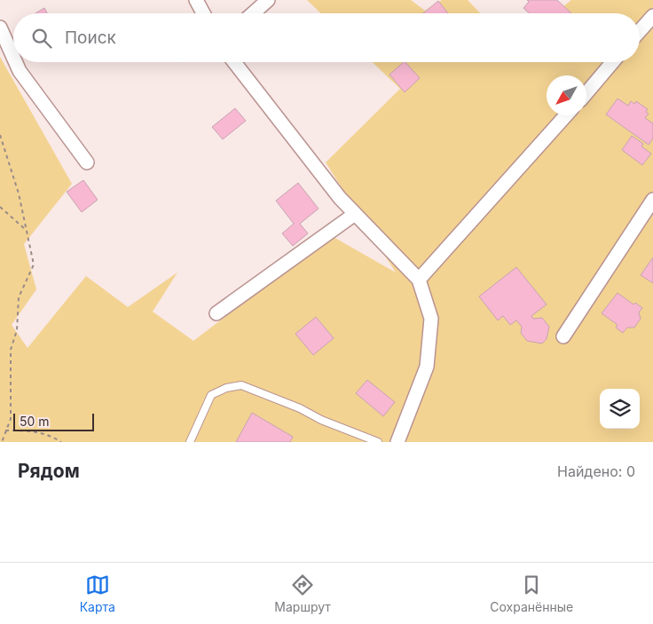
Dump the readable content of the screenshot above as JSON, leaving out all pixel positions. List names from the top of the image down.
{
  "scale_bar": "50 m",
  "north": "bottom left",
  "page": {
    "search": "Поиск",
    "scale": "50 m",
    "heading": ["Рядом", "Найдено: 0"],
    "nav": ["Карта", "Маршрут", "Сохранённые"]
  }
}
